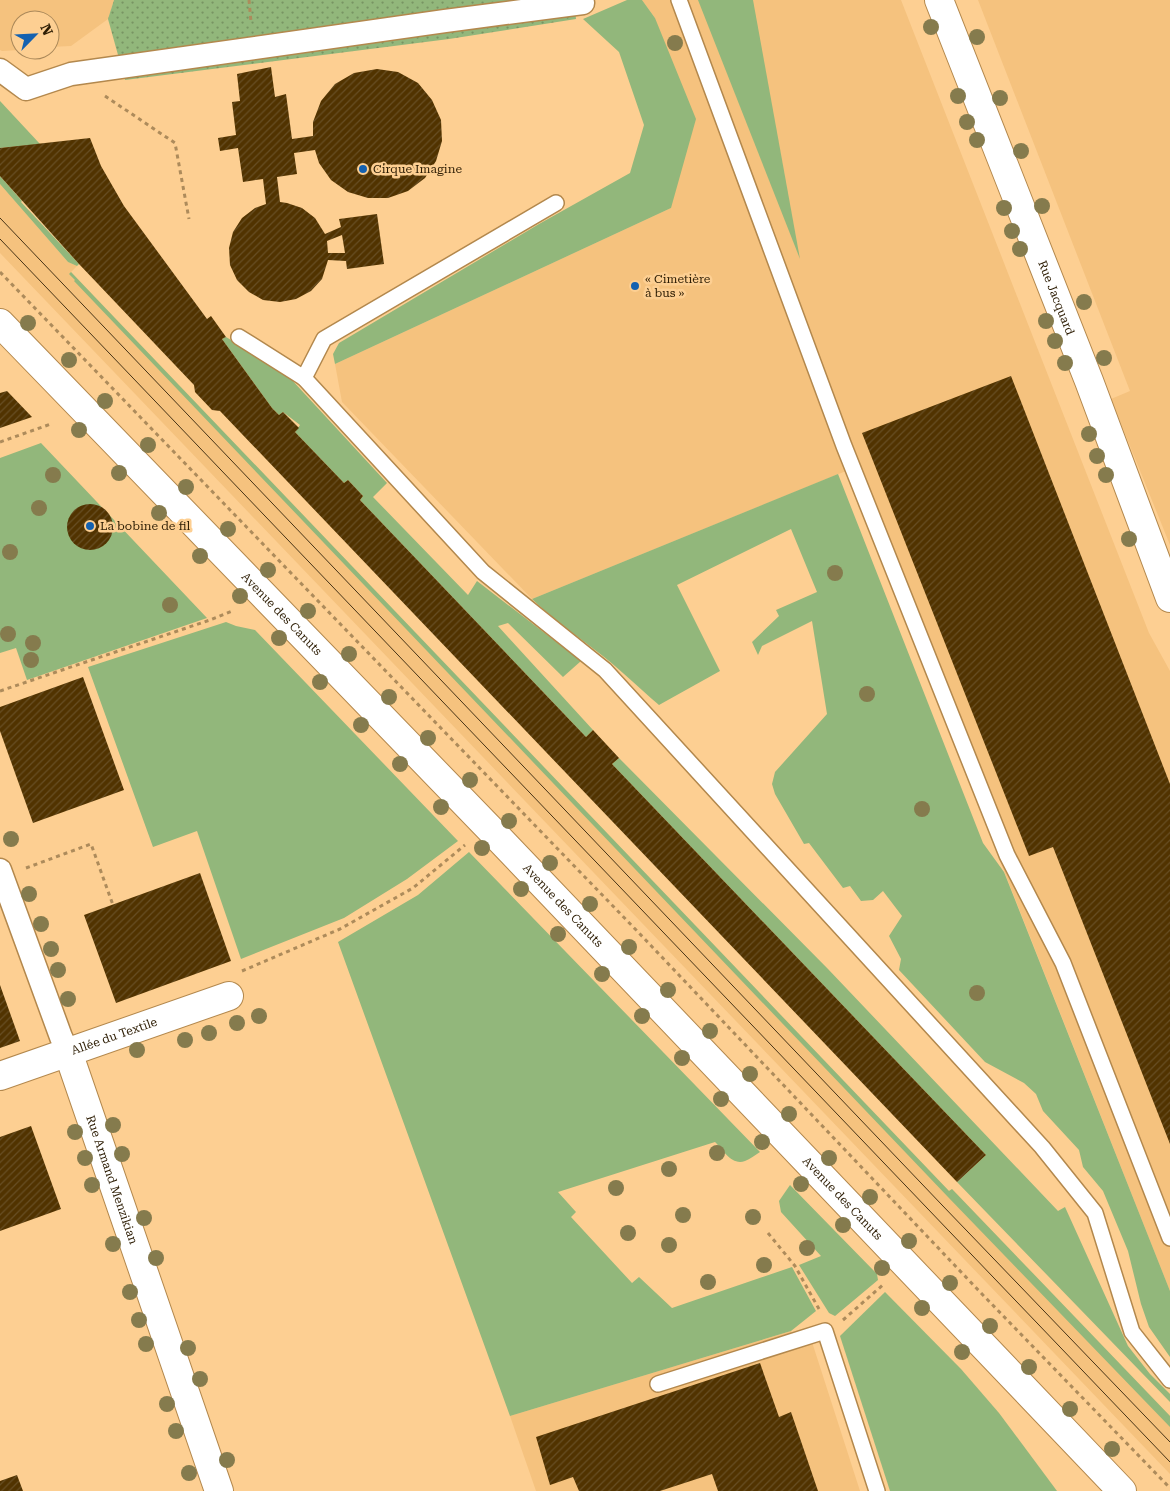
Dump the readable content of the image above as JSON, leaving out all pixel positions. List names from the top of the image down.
{
  "streets": {
    "street": [
      "Rue Jacquard",
      "Avenue des Canuts",
      "Allée du Textile",
      "Rue Armand Menzikian"
    ]
  },
  "crossings": [
    ["Allée du Textile", "Rue Armand Menzikian"]
  ],
  "places": ["Cirque Imagine", "« Cimetière à bus »", "La bobine de fil"],
  "north": "top right"
}
